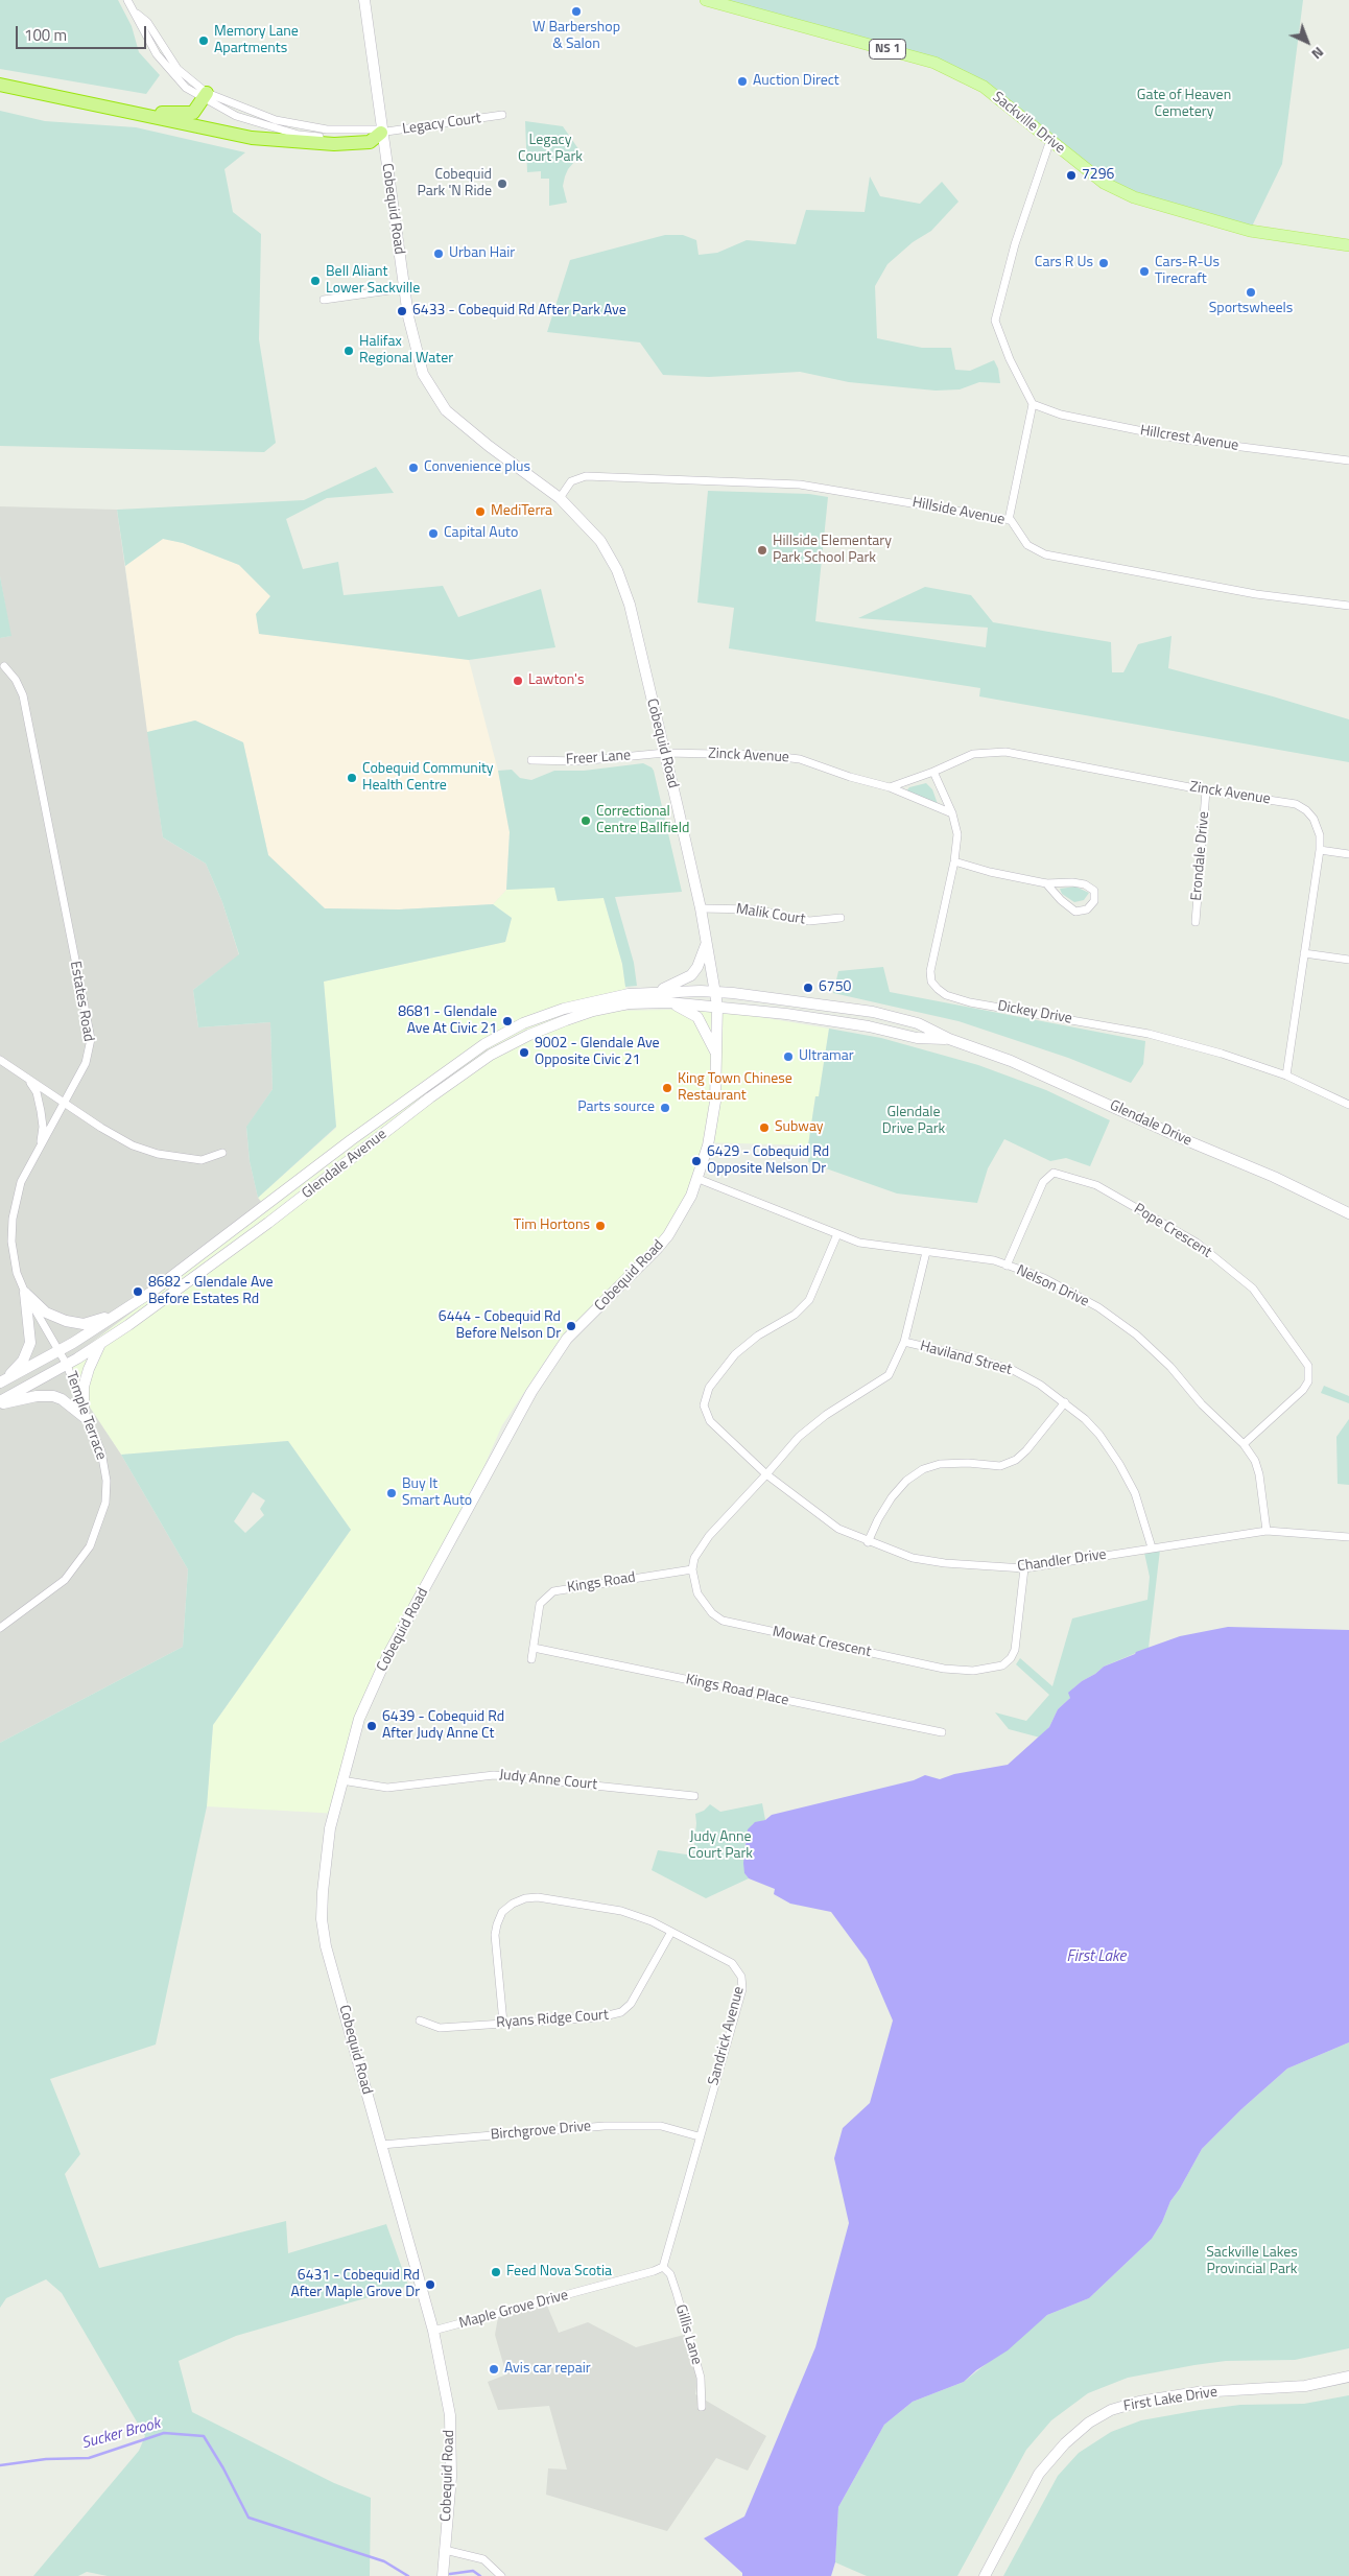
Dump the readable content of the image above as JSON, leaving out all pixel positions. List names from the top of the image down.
{
  "streets": {
    "main road": [
      "NS 1",
      "Sackville Drive",
      "Cobequid Road",
      "Glendale Drive",
      "Glendale Avenue",
      "First Lake Drive"
    ],
    "street": [
      "Legacy Court",
      "Hillcrest Avenue",
      "Hillside Avenue",
      "Zinck Avenue",
      "Freer Lane",
      "Erondale Drive",
      "Malik Court",
      "Estates Road",
      "Dickey Drive",
      "Pope Crescent",
      "Nelson Drive",
      "Haviland Street",
      "Temple Terrace",
      "Chandler Drive",
      "Kings Road",
      "Mowat Crescent",
      "Kings Road Place",
      "Judy Anne Court",
      "Ryans Ridge Court",
      "Sandrick Avenue",
      "Birchgrove Drive",
      "Maple Grove Drive",
      "Gillis Lane"
    ]
  },
  "crossings": [
    ["Legacy Court", "Cobequid Road"],
    ["Cobequid Road", "Hillside Avenue"],
    ["Cobequid Road", "Zinck Avenue"],
    ["Cobequid Road", "Freer Lane"],
    ["Cobequid Road", "Malik Court"],
    ["Cobequid Road", "Glendale Drive"],
    ["Cobequid Road", "Glendale Avenue"],
    ["Cobequid Road", "Nelson Drive"],
    ["Cobequid Road", "Judy Anne Court"],
    ["Cobequid Road", "Birchgrove Drive"],
    ["Cobequid Road", "Maple Grove Drive"],
    ["Zinck Avenue", "Freer Lane"],
    ["Zinck Avenue", "Erondale Drive"],
    ["Zinck Avenue", "Dickey Drive"],
    ["Estates Road", "Glendale Avenue"],
    ["Estates Road", "Temple Terrace"],
    ["Glendale Drive", "Glendale Avenue"],
    ["Glendale Avenue", "Temple Terrace"],
    ["Pope Crescent", "Nelson Drive"],
    ["Nelson Drive", "Chandler Drive"],
    ["Haviland Street", "Chandler Drive"],
    ["Chandler Drive", "Mowat Crescent"],
    ["Kings Road", "Mowat Crescent"],
    ["Kings Road", "Kings Road Place"],
    ["Ryans Ridge Court", "Sandrick Avenue"],
    ["Sandrick Avenue", "Birchgrove Drive"],
    ["Sandrick Avenue", "Maple Grove Drive"],
    ["Sandrick Avenue", "Gillis Lane"],
    ["Maple Grove Drive", "Gillis Lane"]
  ],
  "water": ["First Lake", "Sucker Brook"],
  "parks": [
    "Gate of Heaven Cemetery",
    "Legacy Court Park",
    "Glendale Drive Park",
    "Judy Anne Court Park",
    "Sackville Lakes Provincial Park"
  ],
  "places": [
    "W Barbershop & Salon",
    "Memory Lane Apartments",
    "Auction Direct",
    "7296",
    "Cobequid Park 'N Ride",
    "Urban Hair",
    "Cars R Us",
    "Cars-R-Us Tirecraft",
    "Bell Aliant Lower Sackville",
    "Sportswheels",
    "6433 - Cobequid Rd After Park Ave",
    "Halifax Regional Water",
    "Convenience plus",
    "MediTerra",
    "Capital Auto",
    "Hillside Elementary Park School Park",
    "Lawton's",
    "Cobequid Community Health Centre",
    "Correctional Centre Ballfield",
    "6750",
    "8681 - Glendale Ave At Civic 21",
    "9002 - Glendale Ave Opposite Civic 21",
    "Ultramar",
    "King Town Chinese Restaurant",
    "Parts source",
    "Subway",
    "6429 - Cobequid Rd Opposite Nelson Dr",
    "Tim Hortons",
    "8682 - Glendale Ave Before Estates Rd",
    "6444 - Cobequid Rd Before Nelson Dr",
    "Buy It Smart Auto",
    "6439 - Cobequid Rd After Judy Anne Ct",
    "Feed Nova Scotia",
    "6431 - Cobequid Rd After Maple Grove Dr",
    "Avis car repair"
  ],
  "scale_bar": "100 m",
  "north": "bottom right"
}
